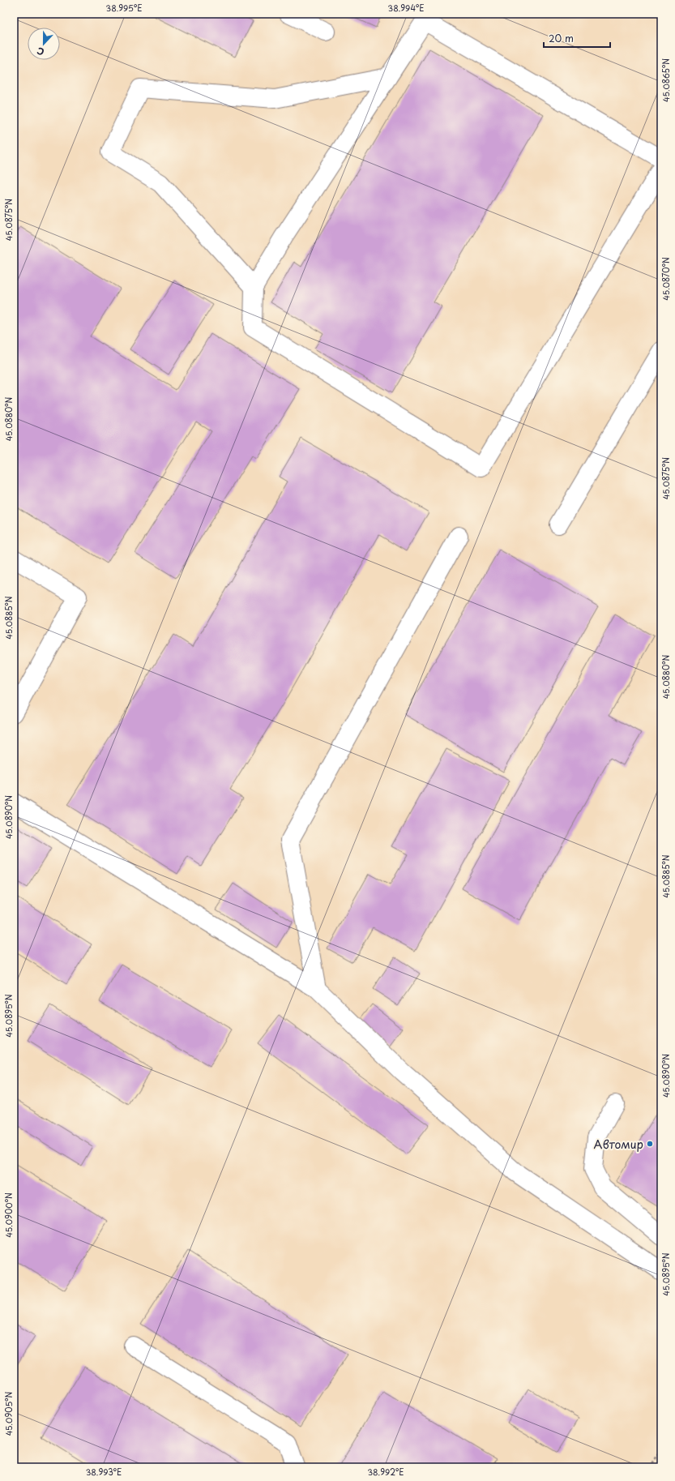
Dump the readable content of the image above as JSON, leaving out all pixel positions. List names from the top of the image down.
{
  "places": ["Автомир"],
  "scale_bar": "20 m",
  "north": "bottom",
  "coordinates": [
    "38.995°E",
    "38.994°E",
    "45.0865°N",
    "45.0875°N",
    "45.0870°N",
    "45.0880°N",
    "45.0885°N",
    "45.0890°N",
    "45.0895°N",
    "45.0900°N",
    "45.0905°N",
    "38.993°E",
    "38.992°E"
  ]
}
